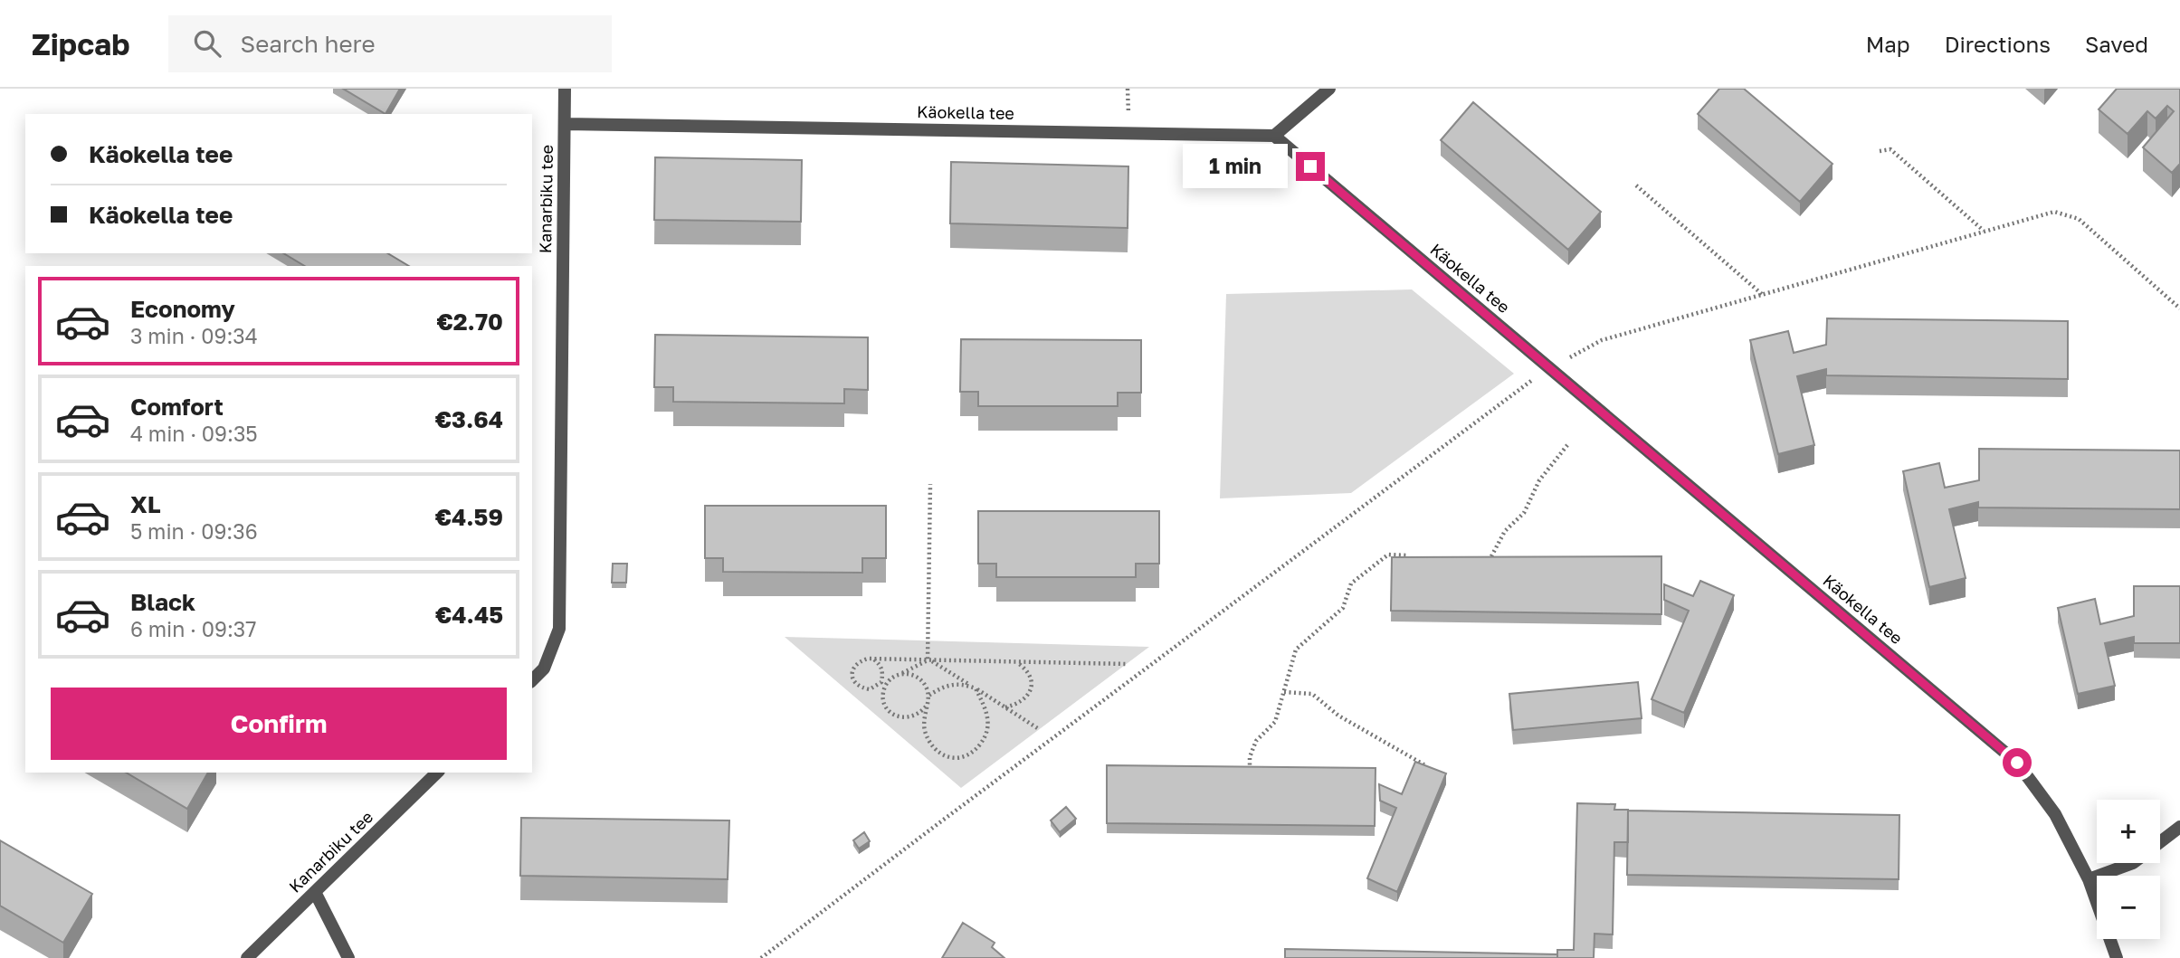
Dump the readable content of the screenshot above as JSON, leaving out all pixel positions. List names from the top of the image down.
{
  "streets": {
    "street": ["Käokella tee", "Kanarbiku tee"]
  },
  "crossings": [
    ["Käokella tee", "Kanarbiku tee"]
  ],
  "page": {
    "header": "Zipcab",
    "search": "Search here",
    "nav": ["Map", "Directions", "Saved"],
    "banner": ["Käokella tee", "Käokella tee"],
    "bubble": "1 min",
    "list": [
      {
        "name": "Economy",
        "note": "3 min · 09:34",
        "value": "€2.70"
      },
      {
        "name": "Comfort",
        "note": "4 min · 09:35",
        "value": "€3.64"
      },
      {
        "name": "XL",
        "note": "5 min · 09:36",
        "value": "€4.59"
      },
      {
        "name": "Black",
        "note": "6 min · 09:37",
        "value": "€4.45"
      }
    ],
    "buttons": "Confirm",
    "map_buttons": ["+", "−"]
  }
}
